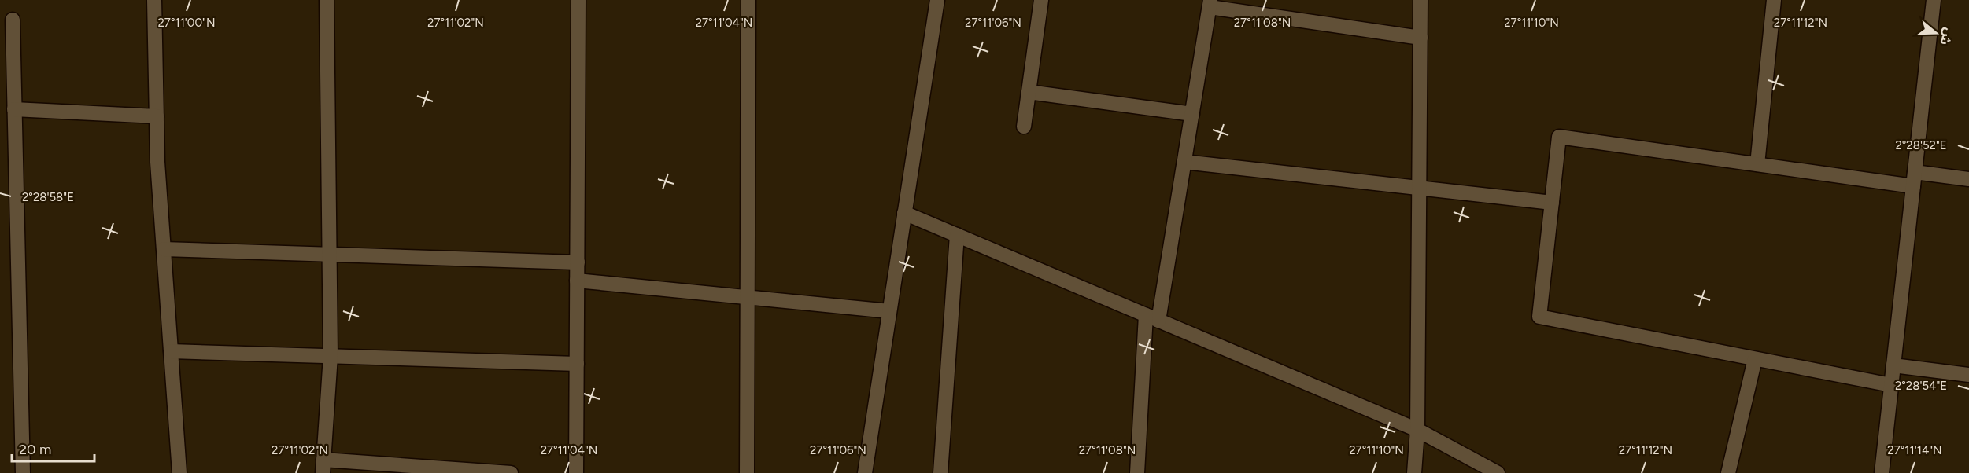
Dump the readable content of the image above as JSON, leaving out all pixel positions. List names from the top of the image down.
{
  "scale_bar": "20 m",
  "north": "right",
  "coordinates": [
    "27°11'12\"N",
    "27°11'00\"N",
    "27°11'02\"N",
    "27°11'04\"N",
    "27°11'06\"N",
    "27°11'08\"N",
    "27°11'10\"N",
    "2°28'52\"E",
    "2°28'58\"E",
    "2°28'54\"E",
    "27°11'14\"N"
  ]
}
